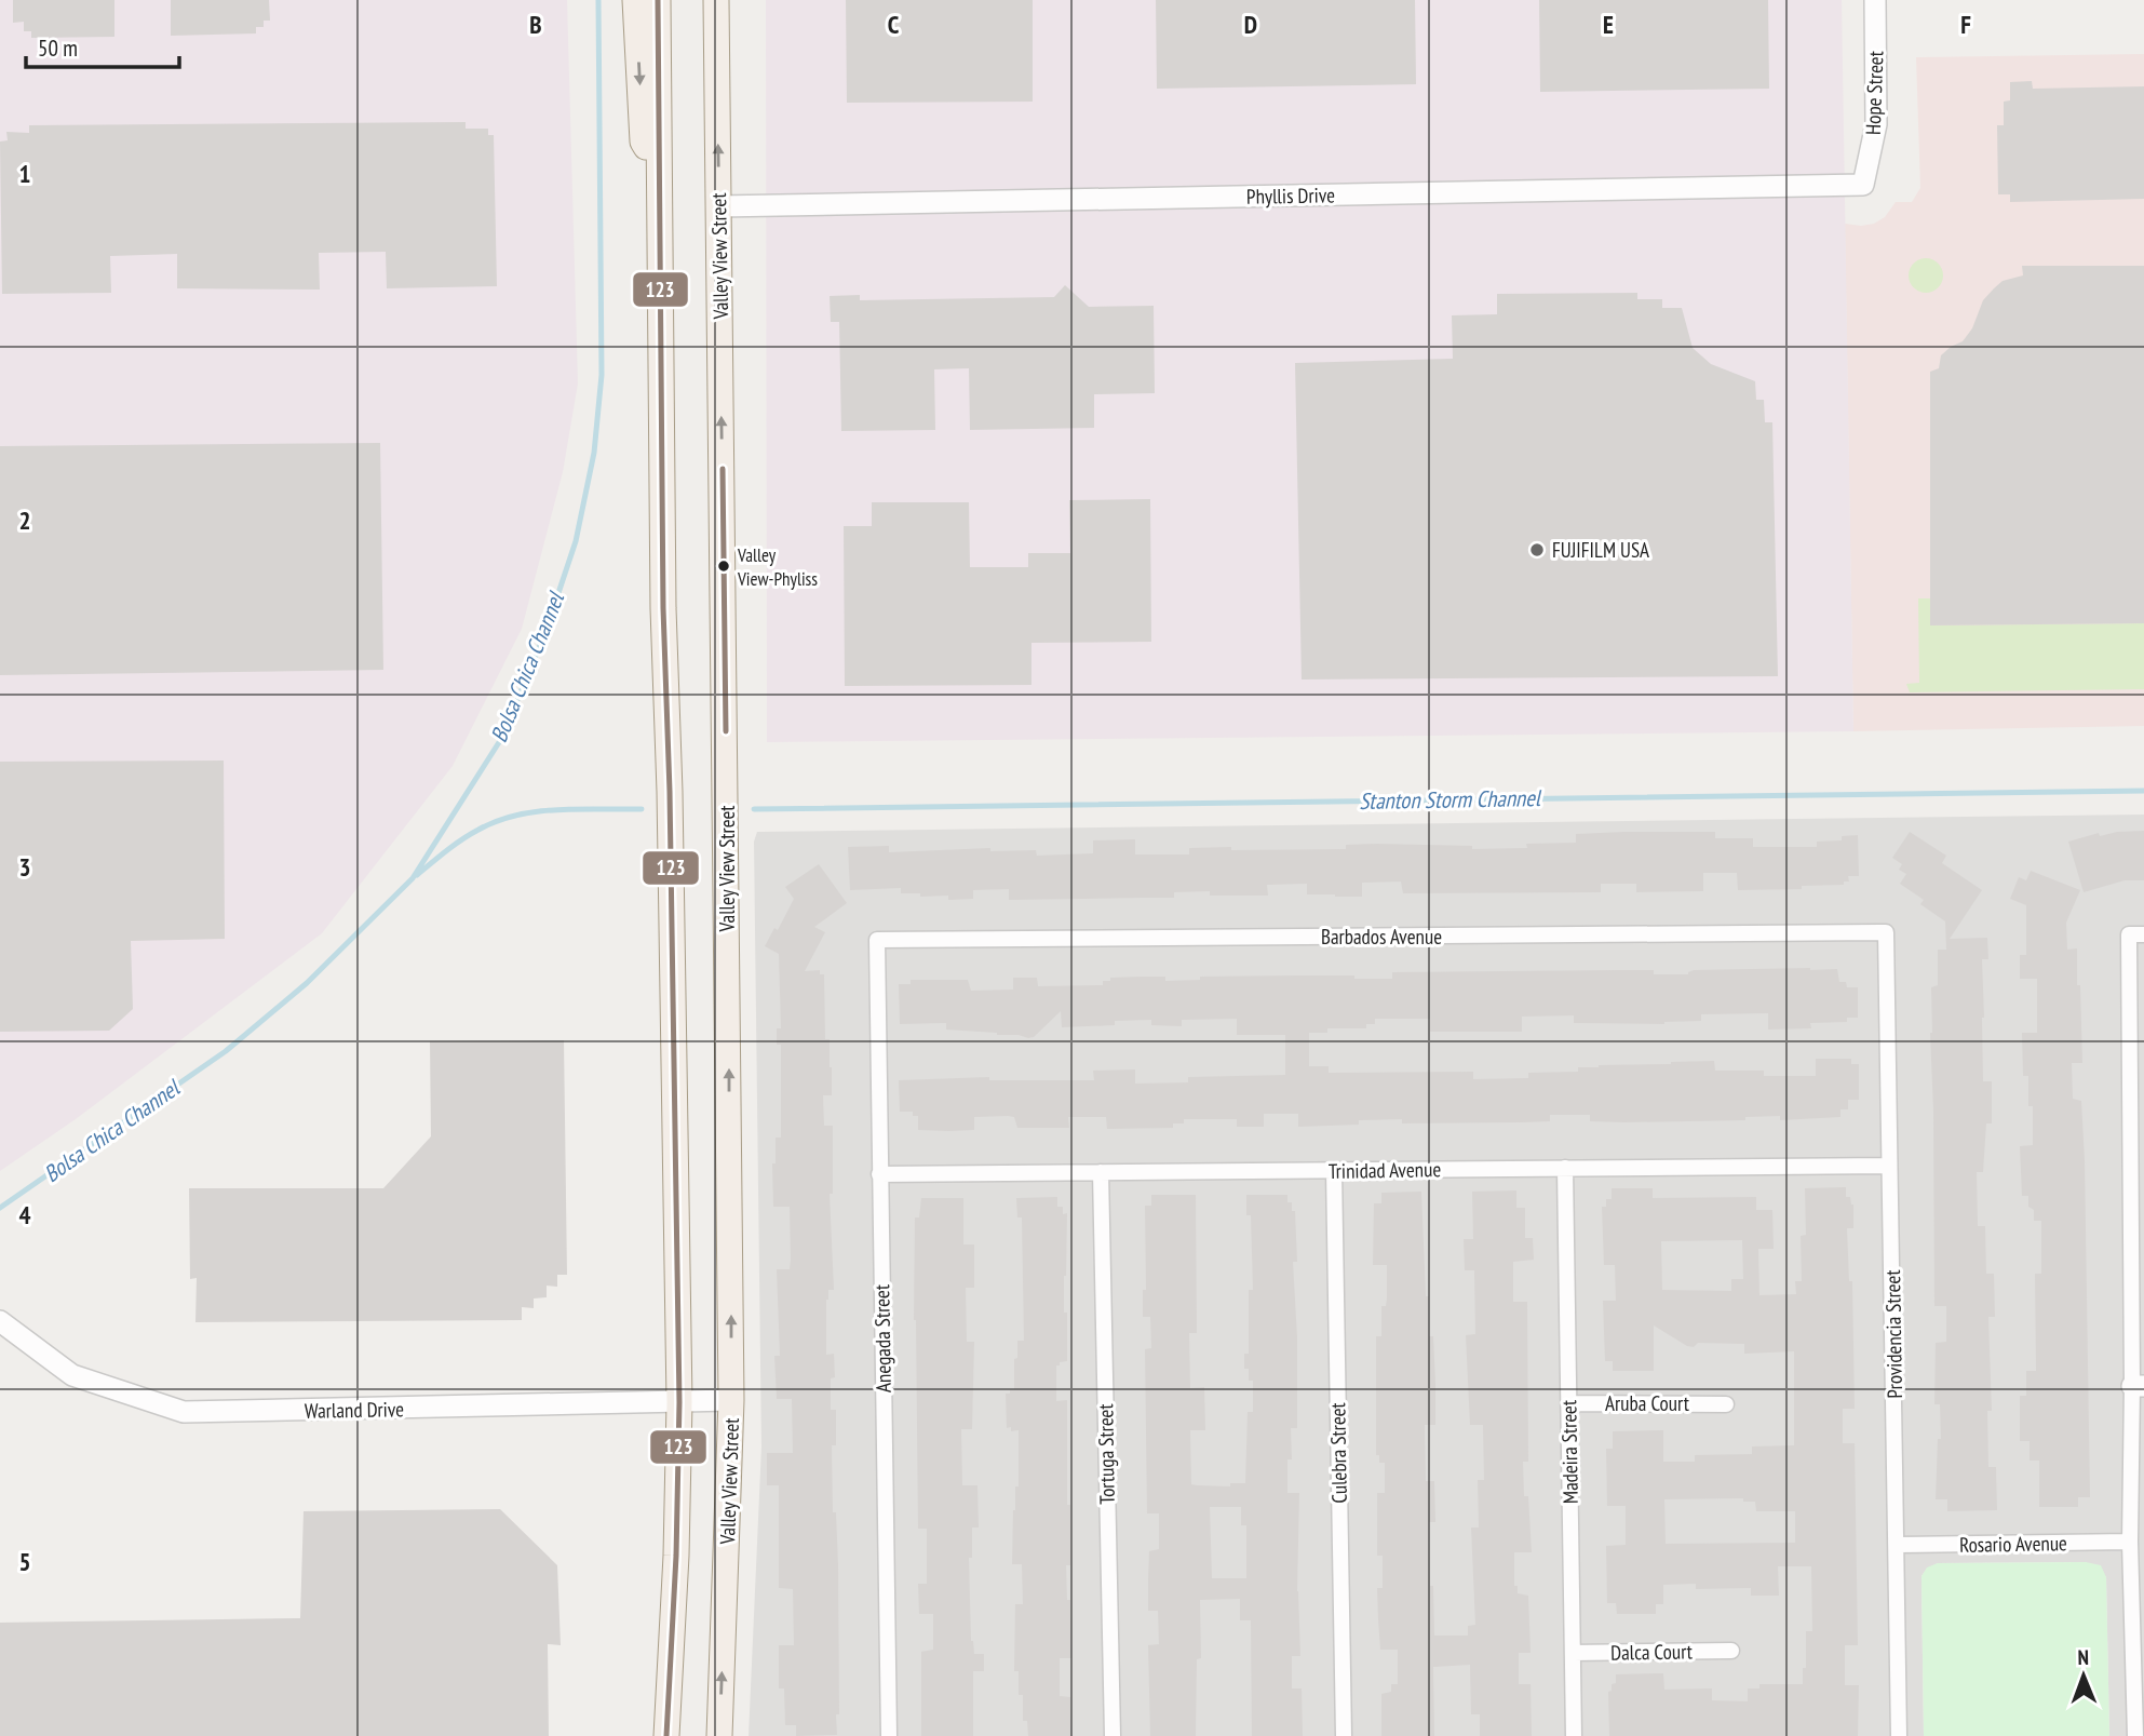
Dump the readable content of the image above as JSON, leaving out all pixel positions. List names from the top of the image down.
{
  "streets": {
    "main road": ["Valley View Street"],
    "street": [
      "Hope Street",
      "Phyllis Drive",
      "Barbados Avenue",
      "Trinidad Avenue",
      "Providencia Street",
      "Anegada Street",
      "Aruba Court",
      "Warland Drive",
      "Madeira Street",
      "Culebra Street",
      "Tortuga Street",
      "Rosario Avenue",
      "Dalca Court"
    ]
  },
  "crossings": [
    ["Hope Street", "Phyllis Drive"],
    ["Phyllis Drive", "Valley View Street"],
    ["Valley View Street", "Warland Drive"],
    ["Barbados Avenue", "Providencia Street"],
    ["Barbados Avenue", "Anegada Street"],
    ["Trinidad Avenue", "Providencia Street"],
    ["Trinidad Avenue", "Anegada Street"],
    ["Trinidad Avenue", "Madeira Street"],
    ["Trinidad Avenue", "Culebra Street"],
    ["Trinidad Avenue", "Tortuga Street"],
    ["Providencia Street", "Rosario Avenue"],
    ["Aruba Court", "Madeira Street"],
    ["Madeira Street", "Dalca Court"]
  ],
  "water": ["Bolsa Chica Channel", "Stanton Storm Channel"],
  "places": ["FUJIFILM USA", "Valley View-Phyliss"],
  "lines": ["transit line 123"],
  "scale_bar": "50 m",
  "north": "top",
  "grid": {
    "columns": [
      "B",
      "C",
      "D",
      "E",
      "F"
    ],
    "rows": [
      "1",
      "2",
      "3",
      "4",
      "5"
    ]
  }
}
